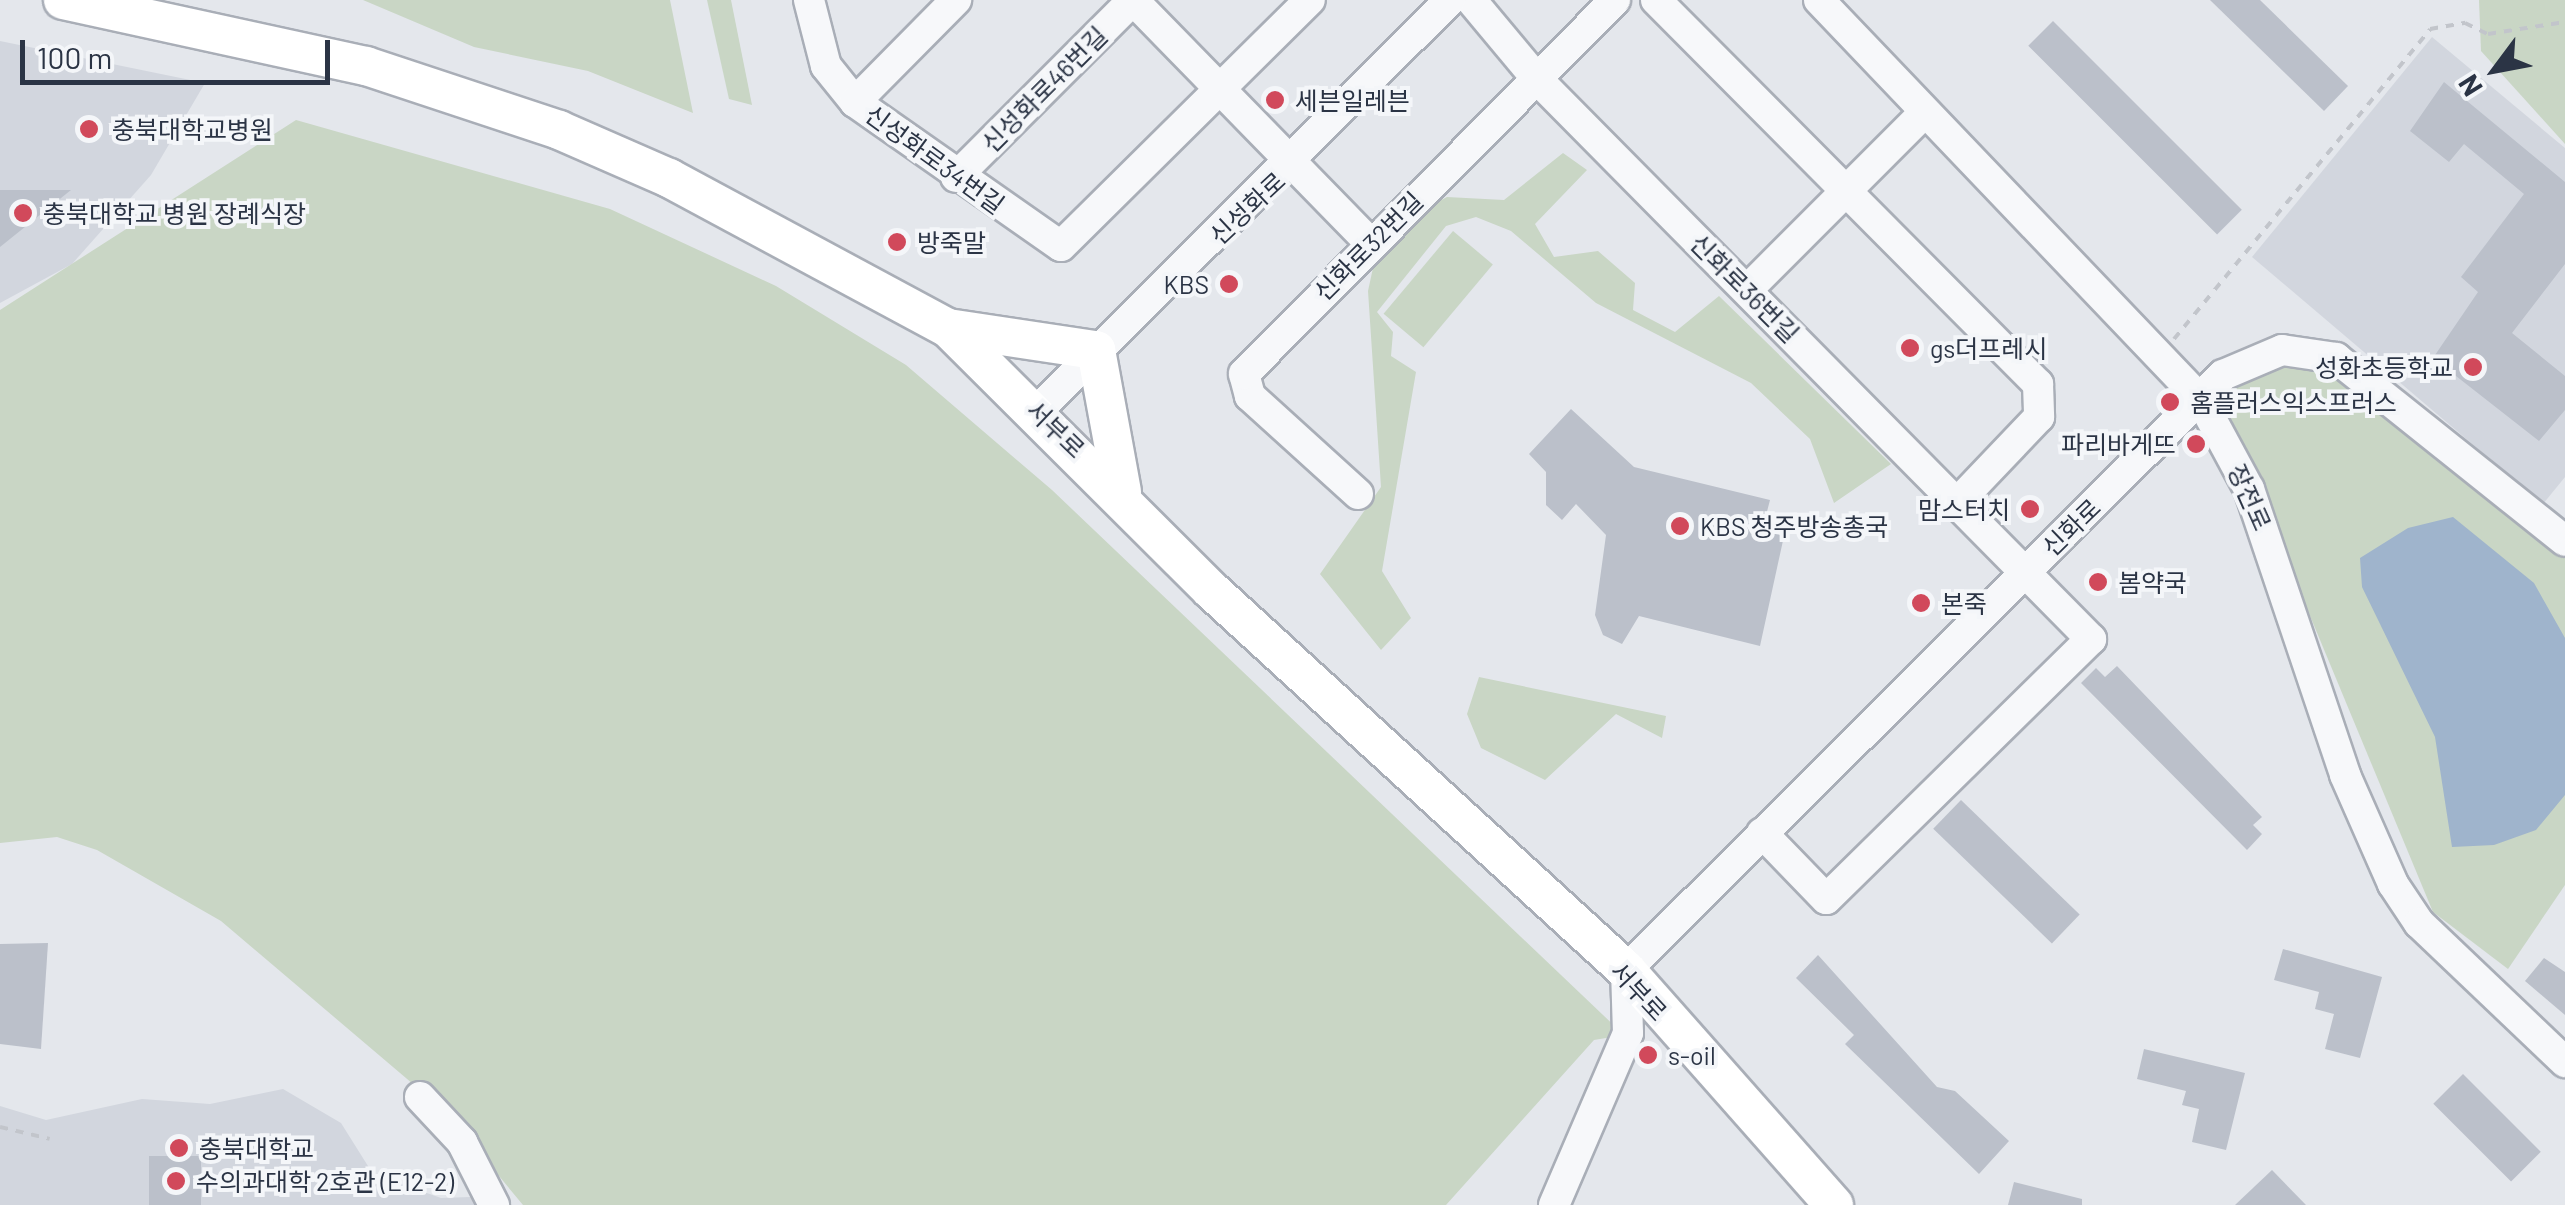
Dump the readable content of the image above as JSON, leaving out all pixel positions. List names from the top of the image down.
{
  "streets": {
    "main road": ["서부로"],
    "street": [
      "신성화로46번길",
      "신성화로34번길",
      "신성화로",
      "신화로32번길",
      "신화로36번길",
      "장전로",
      "신화로"
    ]
  },
  "crossings": [
    ["신성화로46번길", "신성화로34번길"],
    ["신성화로46번길", "신성화로"],
    ["신성화로46번길", "신화로32번길"],
    ["신성화로", "서부로"],
    ["신화로32번길", "신화로36번길"],
    ["신화로36번길", "신화로"],
    ["서부로", "신화로"],
    ["장전로", "신화로"]
  ],
  "places": [
    "세븐일레븐",
    "충북대학교병원",
    "충북대학교 병원 장례식장",
    "방죽말",
    "KBS",
    "gs더프레시",
    "성화초등학교",
    "홈플러스익스프러스",
    "파리바게뜨",
    "맘스터치",
    "KBS 청주방송총국",
    "봄약국",
    "본죽",
    "s-oil",
    "충북대학교",
    "수의과대학 2호관 (E12-2)"
  ],
  "scale_bar": "100 m",
  "north": "bottom left"
}
